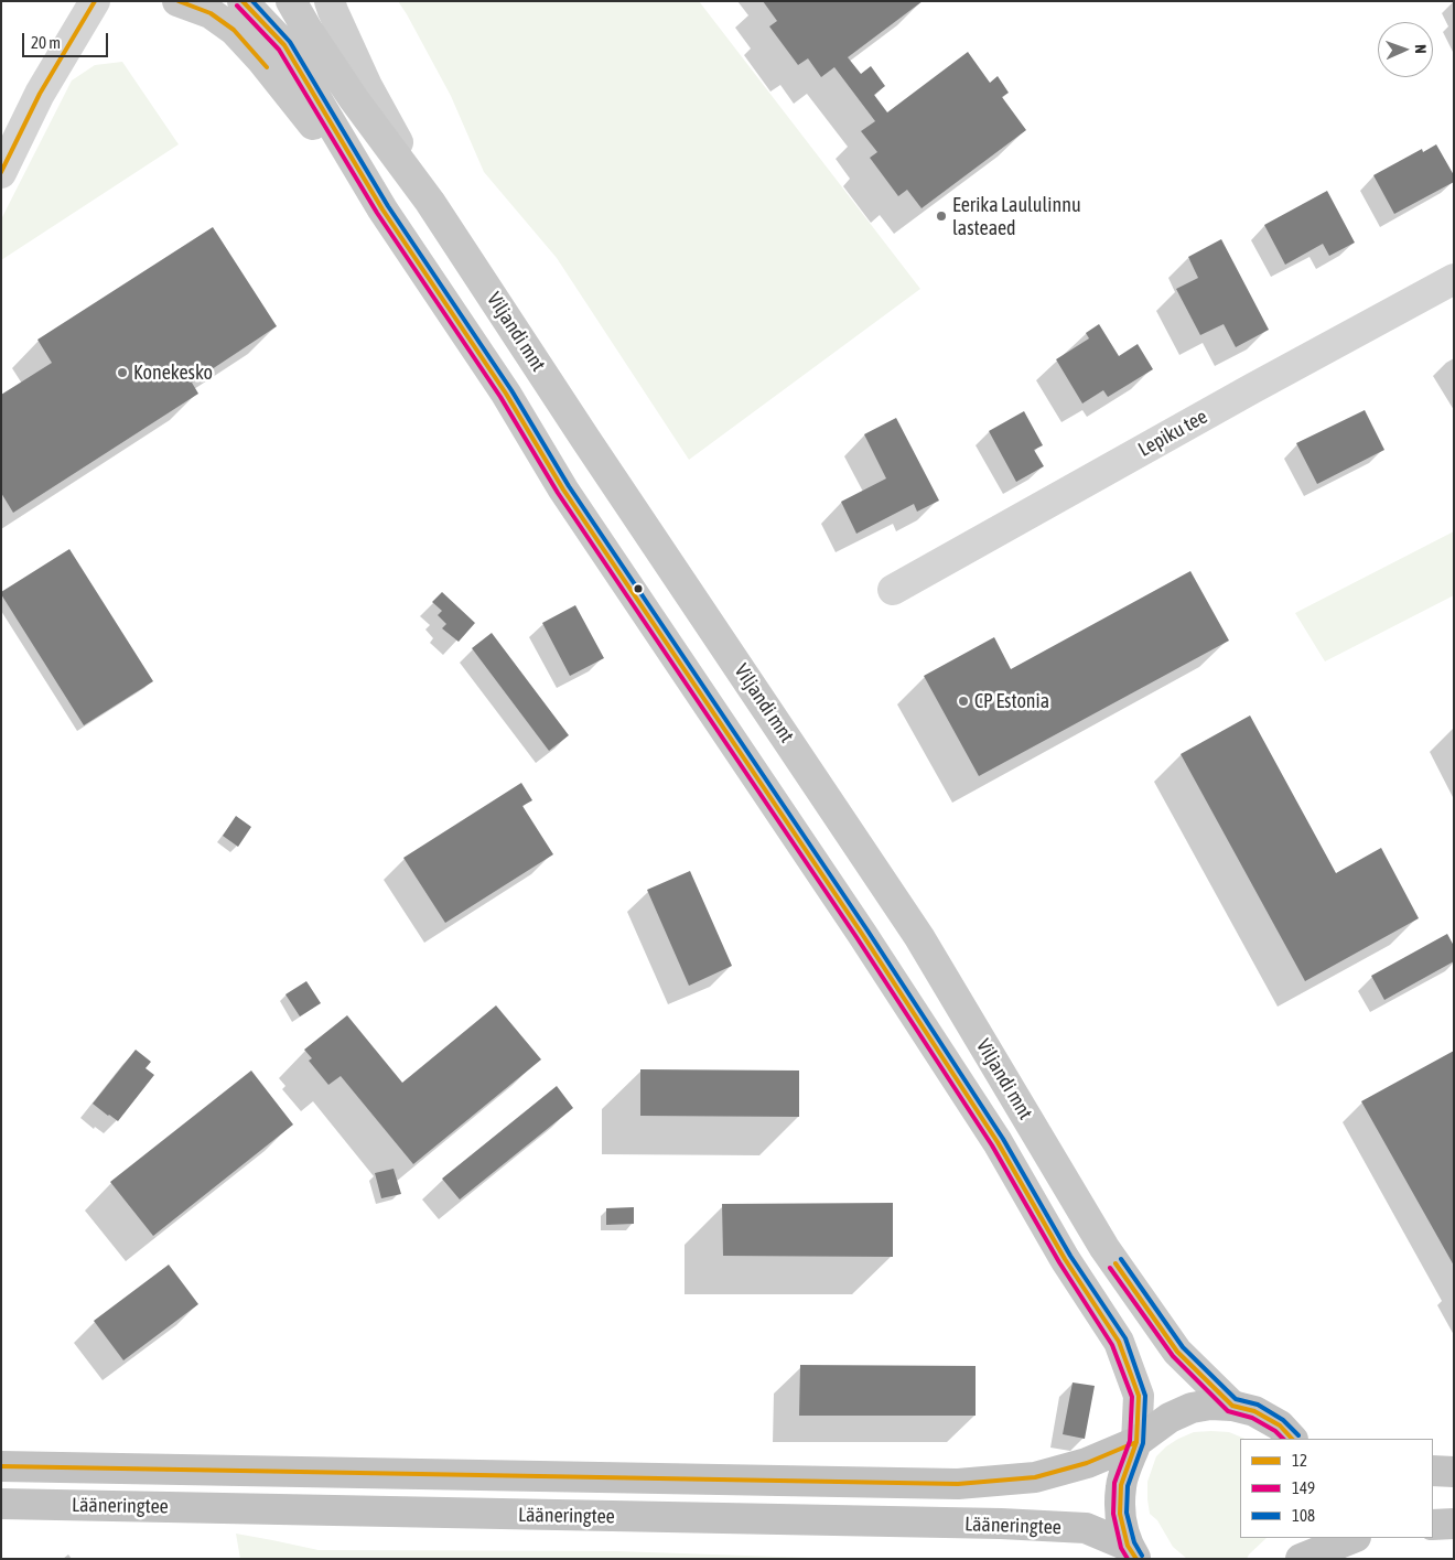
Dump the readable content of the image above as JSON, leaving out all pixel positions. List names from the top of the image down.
{
  "streets": {
    "highway": ["Lääneringtee"],
    "main road": ["Viljandi mnt"],
    "street": ["Lepiku tee"]
  },
  "crossings": [
    ["Viljandi mnt", "Lääneringtee"]
  ],
  "places": ["Eerika Laululinnu lasteaed", "Konekesko", "CP Estonia"],
  "lines": ["transit line 12", "transit line 108", "transit line 149"],
  "legend": ["12", "149", "108"],
  "scale_bar": "20 m",
  "north": "right"
}
